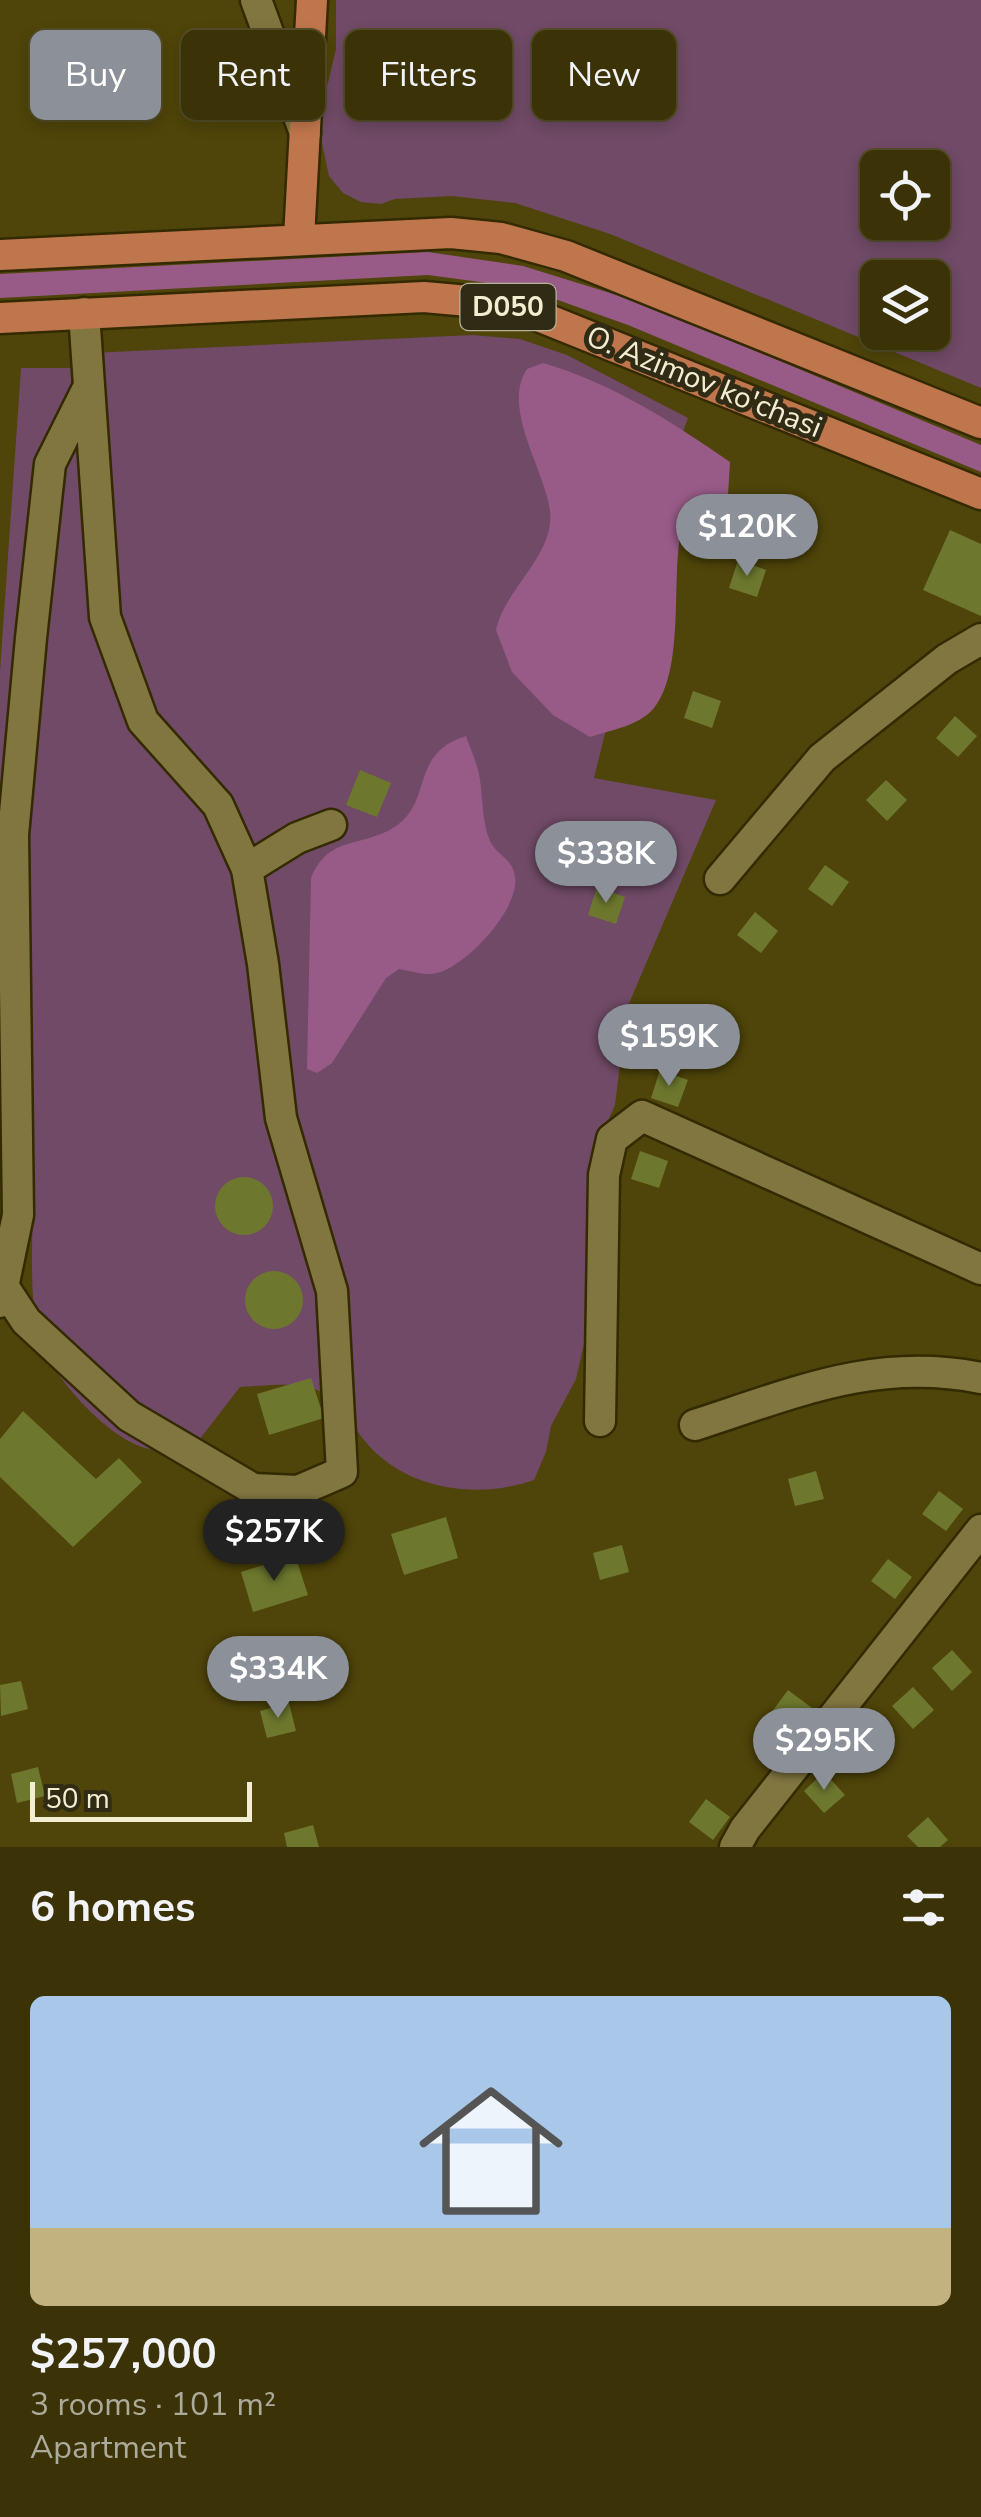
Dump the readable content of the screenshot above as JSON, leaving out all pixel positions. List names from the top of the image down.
{
  "streets": {
    "main road": ["D050", "O. Azimov ko'chasi"]
  },
  "scale_bar": "50 m",
  "page": {
    "chip": [
      "Buy",
      "Rent",
      "Filters",
      "New"
    ],
    "price": [
      "$120K",
      "$338K",
      "$159K",
      "$257K",
      "$334K",
      "$295K"
    ],
    "scale": "50 m",
    "heading": "6 homes",
    "list": [
      {
        "name": "$257,000",
        "note": "3 rooms · 101 m² · Apartment"
      }
    ]
  }
}
